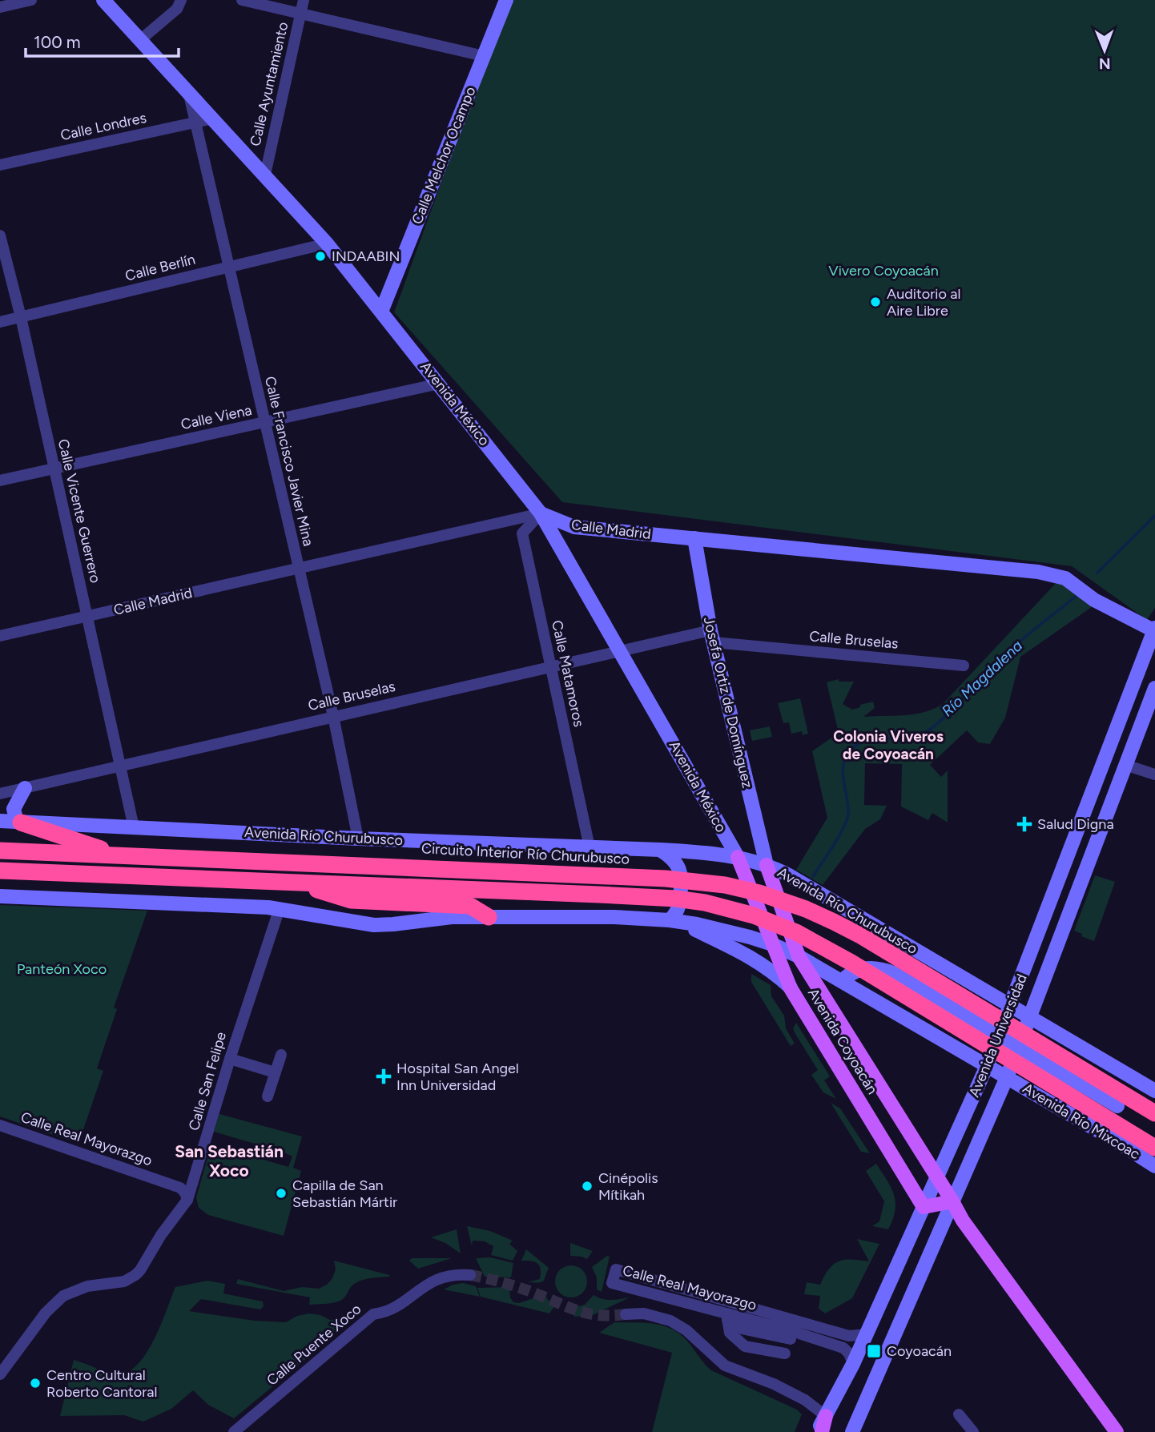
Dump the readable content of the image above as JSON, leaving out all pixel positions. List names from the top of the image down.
{
  "streets": {
    "highway": ["Circuito Interior Río Churubusco"],
    "main road": [
      "Calle Melchor Ocampo",
      "Avenida México",
      "Calle Madrid",
      "Josefa Ortiz de Domínguez",
      "Avenida Río Churubusco",
      "Avenida Universidad",
      "Avenida Coyoacán",
      "Avenida Río Mixcoac"
    ],
    "street": [
      "Calle Ayuntamiento",
      "Calle Londres",
      "Calle Berlín",
      "Calle Viena",
      "Calle Francisco Javier Mina",
      "Calle Vicente Guerrero",
      "Calle Bruselas",
      "Calle Matamoros",
      "Calle San Felipe",
      "Calle Real Mayorazgo",
      "Calle Puente Xoco"
    ]
  },
  "crossings": [
    ["Calle Ayuntamiento", "Avenida México"],
    ["Calle Londres", "Avenida México"],
    ["Calle Londres", "Calle Francisco Javier Mina"],
    ["Calle Melchor Ocampo", "Avenida México"],
    ["Calle Berlín", "Avenida México"],
    ["Calle Berlín", "Calle Francisco Javier Mina"],
    ["Calle Berlín", "Calle Vicente Guerrero"],
    ["Avenida México", "Calle Viena"],
    ["Avenida México", "Calle Francisco Javier Mina"],
    ["Avenida México", "Calle Madrid"],
    ["Avenida México", "Calle Bruselas"],
    ["Avenida México", "Calle Matamoros"],
    ["Avenida México", "Avenida Río Churubusco"],
    ["Avenida México", "Avenida Coyoacán"],
    ["Calle Viena", "Calle Francisco Javier Mina"],
    ["Calle Viena", "Calle Vicente Guerrero"],
    ["Calle Francisco Javier Mina", "Calle Madrid"],
    ["Calle Francisco Javier Mina", "Calle Bruselas"],
    ["Calle Francisco Javier Mina", "Avenida Río Churubusco"],
    ["Calle Vicente Guerrero", "Calle Madrid"],
    ["Calle Vicente Guerrero", "Calle Bruselas"],
    ["Calle Vicente Guerrero", "Avenida Río Churubusco"],
    ["Calle Madrid", "Calle Matamoros"],
    ["Calle Madrid", "Josefa Ortiz de Domínguez"],
    ["Calle Madrid", "Avenida Universidad"],
    ["Calle Bruselas", "Calle Matamoros"],
    ["Calle Bruselas", "Josefa Ortiz de Domínguez"],
    ["Calle Matamoros", "Avenida Río Churubusco"],
    ["Josefa Ortiz de Domínguez", "Avenida Río Churubusco"],
    ["Josefa Ortiz de Domínguez", "Avenida Coyoacán"],
    ["Avenida Río Churubusco", "Avenida Universidad"],
    ["Avenida Río Churubusco", "Avenida Coyoacán"],
    ["Avenida Universidad", "Avenida Coyoacán"],
    ["Avenida Universidad", "Avenida Río Mixcoac"],
    ["Avenida Universidad", "Calle Real Mayorazgo"],
    ["Calle San Felipe", "Calle Real Mayorazgo"]
  ],
  "districts": ["Colonia Viveros de Coyoacán", "San Sebastián Xoco"],
  "water": ["Río Magdalena"],
  "parks": ["Vivero Coyoacán", "Panteón Xoco"],
  "places": {
    "other": [
      "INDAABIN",
      "Auditorio al Aire Libre",
      "Cinépolis Mítikah",
      "Capilla de San Sebastián Mártir",
      "Centro Cultural Roberto Cantoral"
    ],
    "health": ["Salud Digna", "Hospital San Angel Inn Universidad"],
    "transit": ["Coyoacán"]
  },
  "scale_bar": "100 m",
  "north": "bottom"
}
